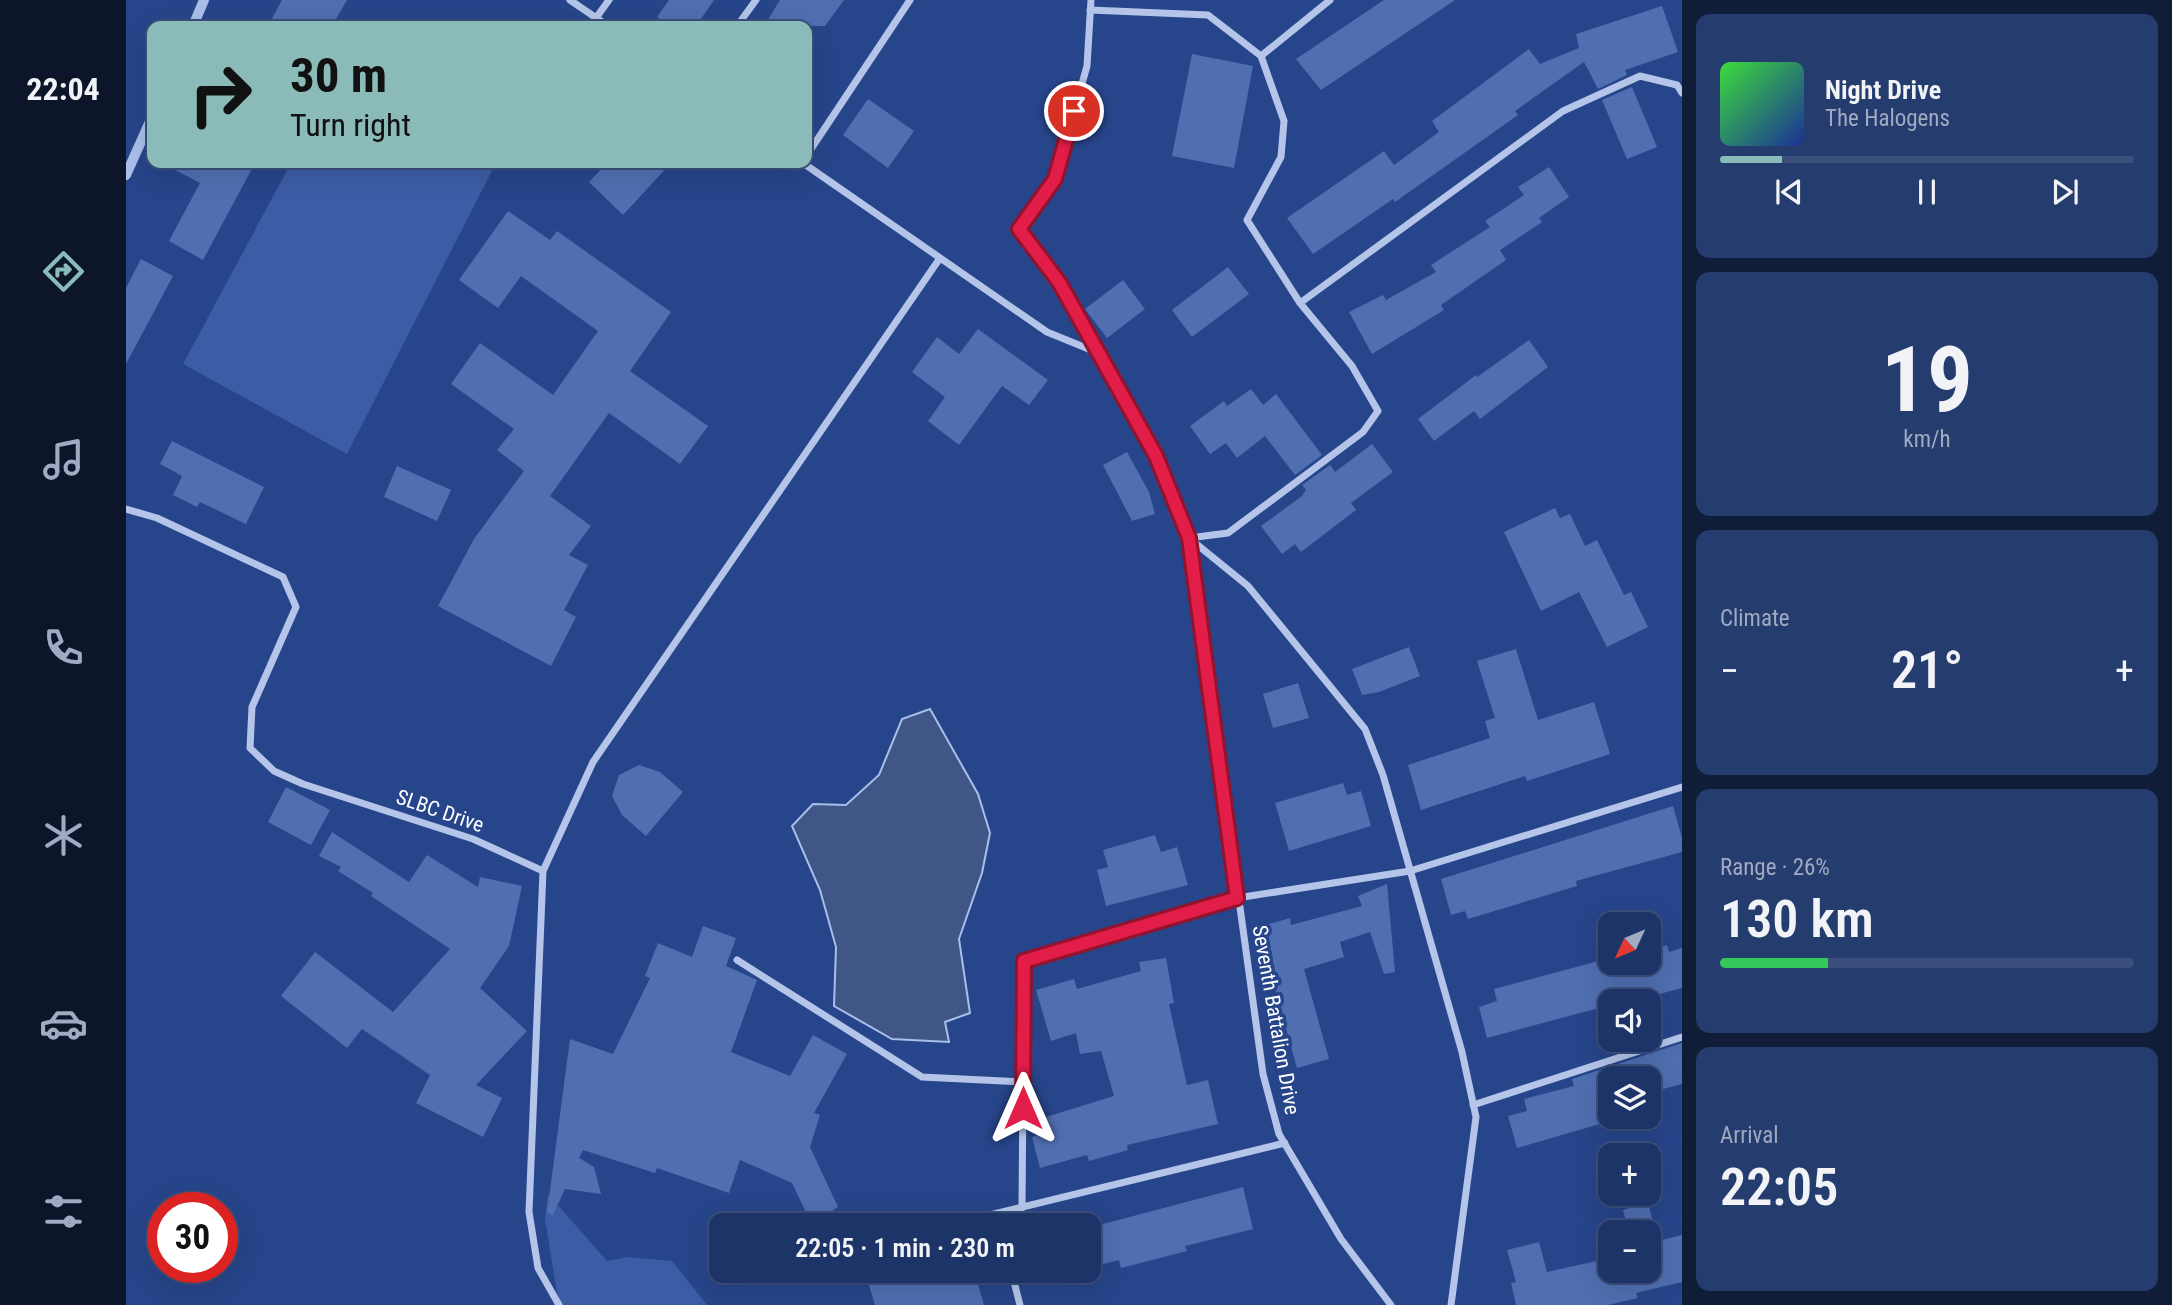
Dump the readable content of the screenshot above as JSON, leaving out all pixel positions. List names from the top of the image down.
{
  "streets": {
    "street": ["SLBC Drive", "Seventh Battalion Drive"]
  },
  "north": "bottom left",
  "page": {
    "tabs": "22:04",
    "turn": ["30 m", "Turn right"],
    "song": ["Night Drive", "The Halogens"],
    "tile": [
      ["19", "km/h"],
      "Climate",
      ["Range · 26%", "130 km"],
      ["Arrival", "22:05"]
    ],
    "heat": ["−", "21°", "+"],
    "map_buttons": ["+", "−"],
    "limit": "30",
    "trip": "22:05 · 1 min · 230 m"
  }
}
